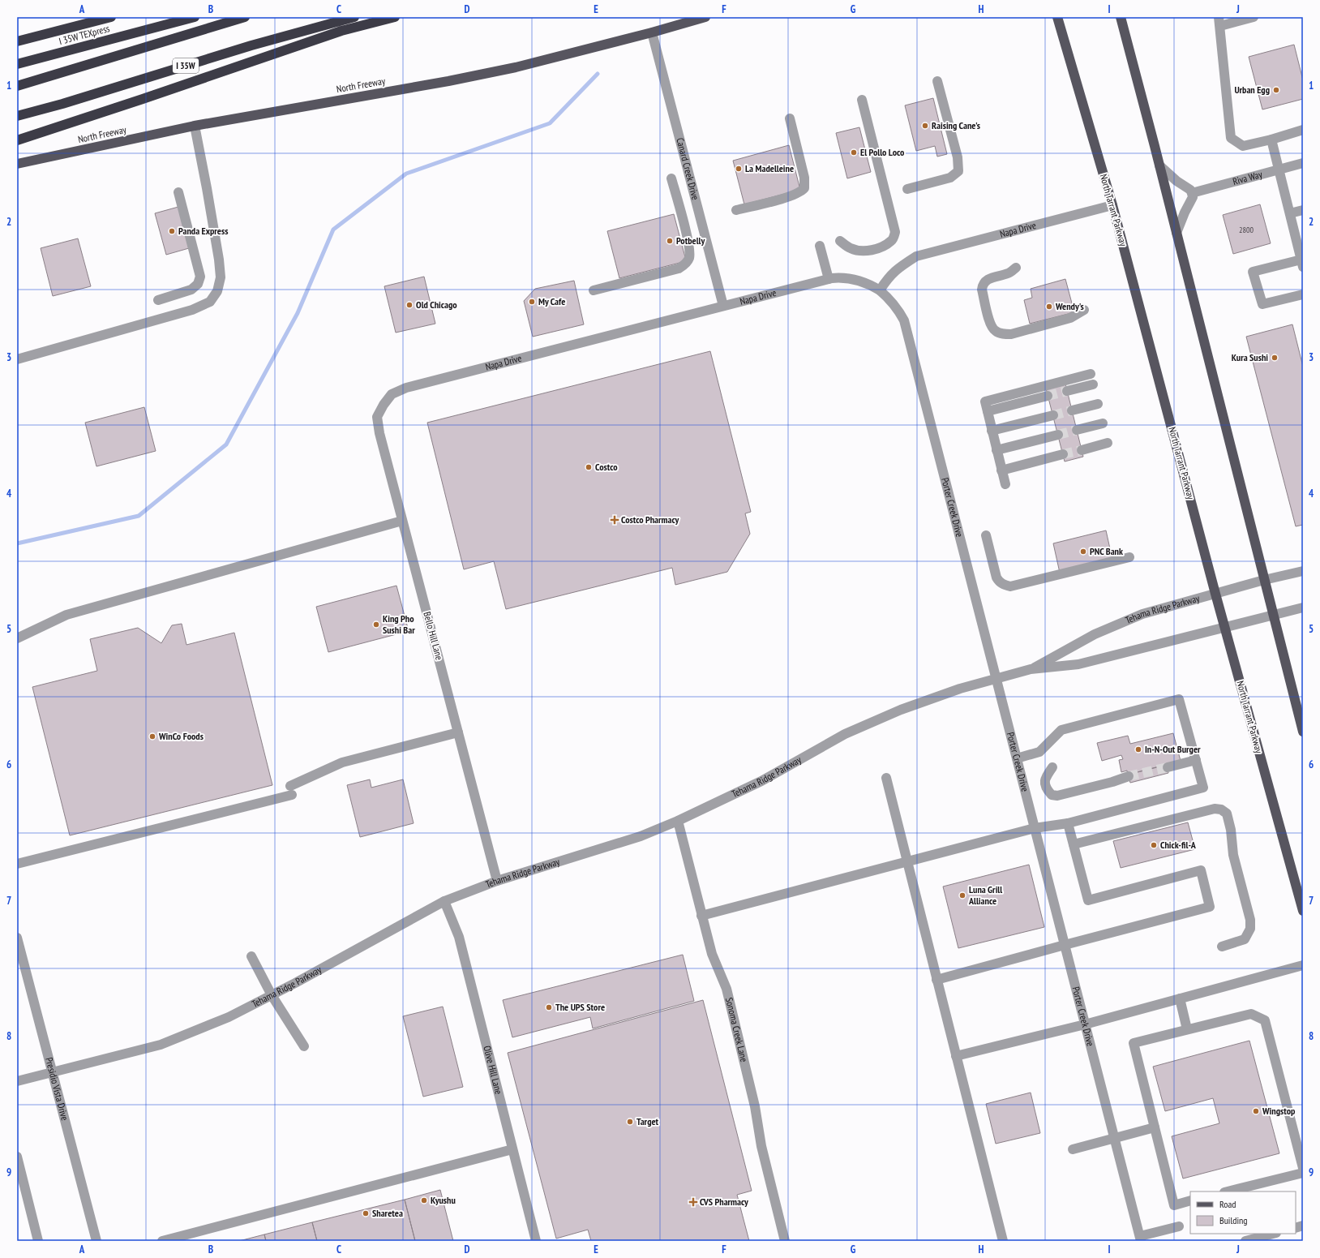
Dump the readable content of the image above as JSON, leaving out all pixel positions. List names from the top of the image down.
{
  "streets": {
    "highway": ["I 35W TEXpress", "I 35W"],
    "main road": ["North Freeway", "North Tarrant Parkway"],
    "street": [
      "Canard Creek Drive",
      "Riva Way",
      "Napa Drive",
      "Porter Creek Drive",
      "Tehama Ridge Parkway",
      "Bello Hill Lane",
      "Sonoma Creek Lane",
      "Olive Hill Lane",
      "Presidio Vista Drive"
    ]
  },
  "crossings": [
    ["North Freeway", "Canard Creek Drive"],
    ["Canard Creek Drive", "Napa Drive"],
    ["North Tarrant Parkway", "Napa Drive"],
    ["North Tarrant Parkway", "Tehama Ridge Parkway"],
    ["Napa Drive", "Porter Creek Drive"],
    ["Napa Drive", "Bello Hill Lane"],
    ["Porter Creek Drive", "Tehama Ridge Parkway"],
    ["Tehama Ridge Parkway", "Bello Hill Lane"],
    ["Tehama Ridge Parkway", "Sonoma Creek Lane"],
    ["Tehama Ridge Parkway", "Olive Hill Lane"],
    ["Tehama Ridge Parkway", "Presidio Vista Drive"]
  ],
  "places": {
    "other": [
      "Urban Egg",
      "Raising Cane's",
      "El Pollo Loco",
      "La Madelleine",
      "Panda Express",
      "Potbelly",
      "My Cafe",
      "Old Chicago",
      "Wendy's",
      "Kura Sushi",
      "Costco",
      "PNC Bank",
      "King Pho Sushi Bar",
      "WinCo Foods",
      "In-N-Out Burger",
      "Chick-fil-A",
      "Luna Grill Alliance",
      "The UPS Store",
      "Wingstop",
      "Target",
      "Kyushu",
      "Sharetea"
    ],
    "health": ["Costco Pharmacy", "CVS Pharmacy"]
  },
  "house_numbers": ["2800"],
  "legend": ["Road", "Building"],
  "grid": {
    "columns": [
      "A",
      "B",
      "C",
      "D",
      "E",
      "F",
      "G",
      "H",
      "I",
      "J"
    ],
    "rows": [
      "1",
      "2",
      "3",
      "4",
      "5",
      "6",
      "7",
      "8",
      "9"
    ]
  }
}
